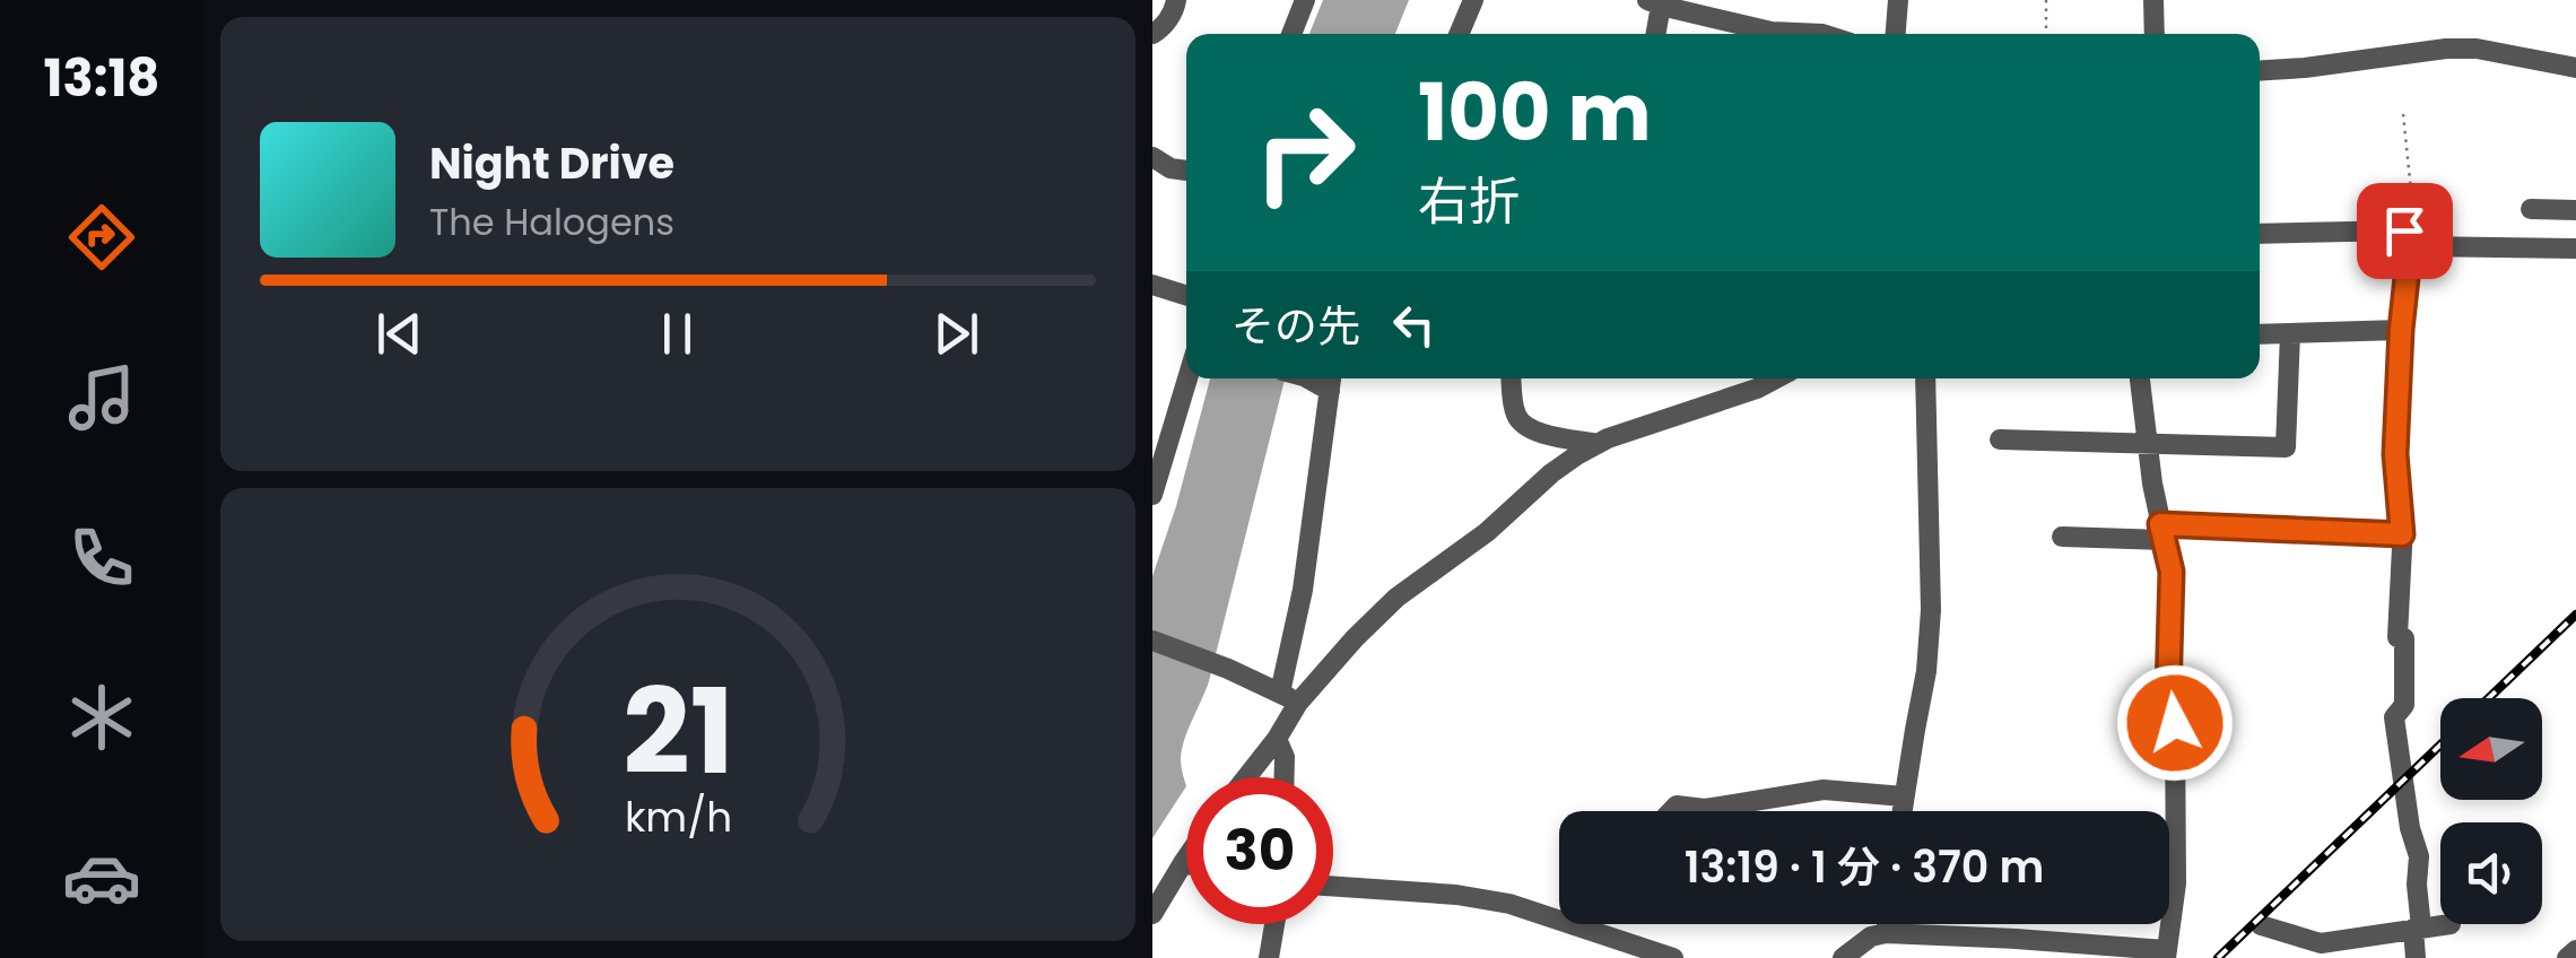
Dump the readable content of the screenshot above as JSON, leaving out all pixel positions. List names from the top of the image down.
{
  "north": "left",
  "page": {
    "tabs": "13:18",
    "turn": ["100 m", "右折"],
    "song": ["Night Drive", "The Halogens"],
    "then": "その先",
    "limit": "30",
    "trip": "13:19 · 1 分 · 370 m",
    "gauge": ["21", "km/h"]
  }
}
